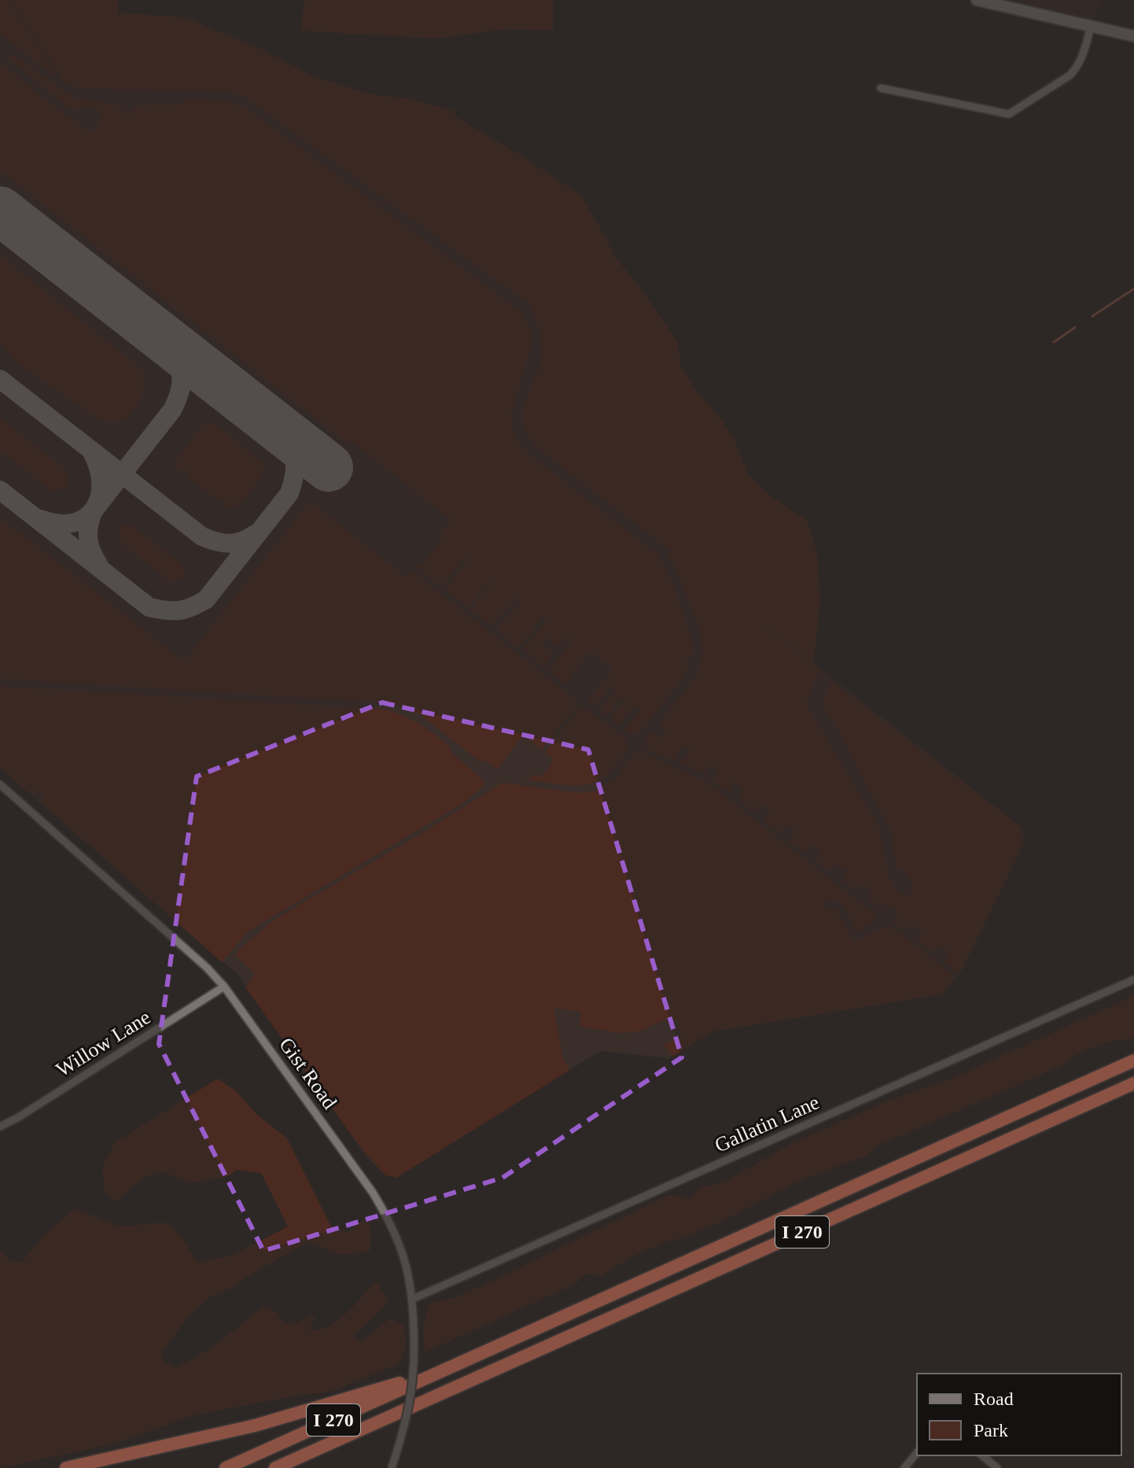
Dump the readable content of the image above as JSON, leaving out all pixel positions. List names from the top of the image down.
{
  "streets": {
    "highway": ["I 270"],
    "street": ["Willow Lane", "Gist Road", "Gallatin Lane"]
  },
  "crossings": [
    ["Willow Lane", "Gist Road"],
    ["Gist Road", "Gallatin Lane"]
  ],
  "legend": ["Road", "Park"]
}
